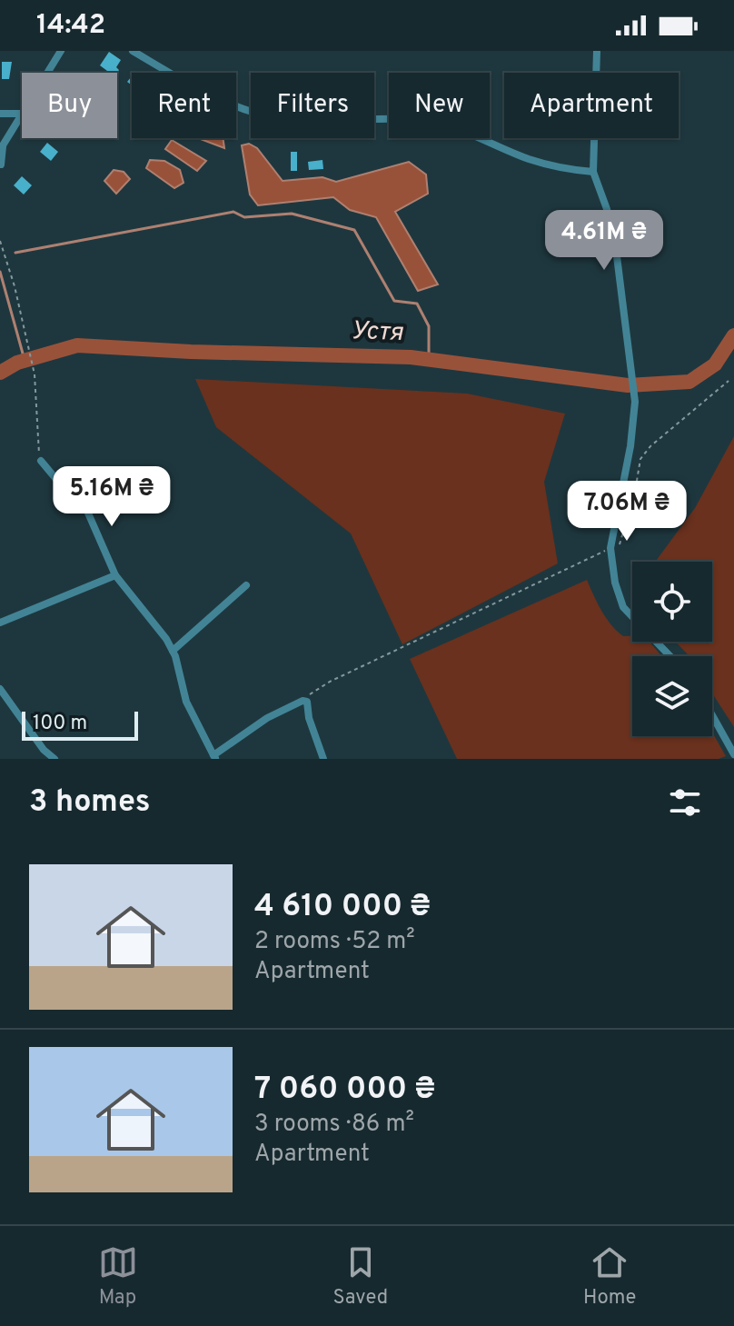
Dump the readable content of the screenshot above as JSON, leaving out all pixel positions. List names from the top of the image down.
{
  "water": ["Устя"],
  "scale_bar": "100 m",
  "page": {
    "status": "14:42",
    "chip": [
      "Buy",
      "Rent",
      "Filters",
      "New",
      "Apartment"
    ],
    "price": ["4.61M ₴", "5.16M ₴", "7.06M ₴"],
    "scale": "100 m",
    "heading": "3 homes",
    "list": [
      {
        "name": "4 610 000 ₴",
        "note": "2 rooms · 52 m² · Apartment"
      },
      {
        "name": "7 060 000 ₴",
        "note": "3 rooms · 86 m² · Apartment"
      }
    ],
    "tabs": ["Map", "Saved", "Home"]
  }
}
